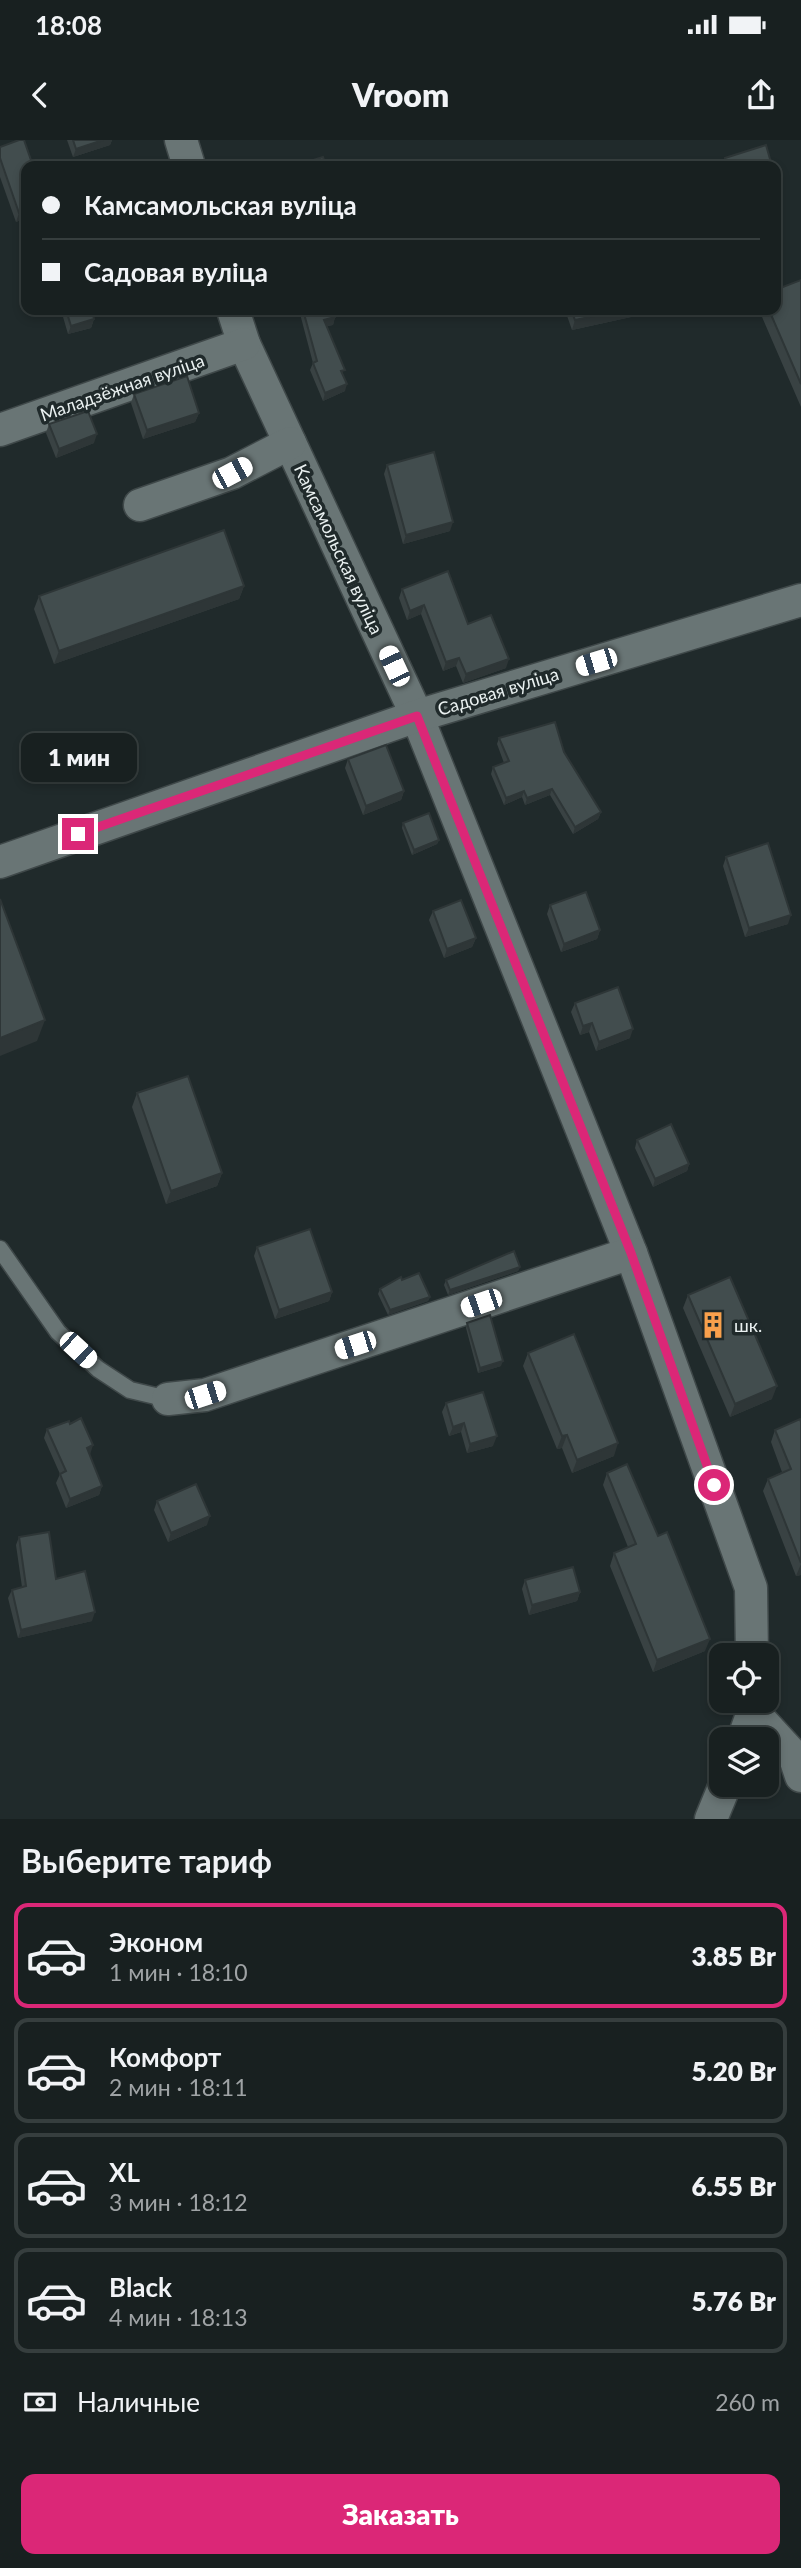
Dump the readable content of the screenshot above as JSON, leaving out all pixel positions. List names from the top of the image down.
{
  "streets": {
    "street": ["Маладзёжная вуліца", "Камсамольская вуліца", "Садовая вуліца"]
  },
  "crossings": [
    ["Маладзёжная вуліца", "Камсамольская вуліца"],
    ["Камсамольская вуліца", "Садовая вуліца"]
  ],
  "places": {
    "building": ["шк."]
  },
  "page": {
    "status": "18:08",
    "header": "Vroom",
    "banner": ["Камсамольская вуліца", "Садовая вуліца"],
    "bubble": "1 мин",
    "heading": "Выберите тариф",
    "list": [
      {
        "name": "Эконом",
        "note": "1 мин · 18:10",
        "value": "3.85 Br"
      },
      {
        "name": "Комфорт",
        "note": "2 мин · 18:11",
        "value": "5.20 Br"
      },
      {
        "name": "XL",
        "note": "3 мин · 18:12",
        "value": "6.55 Br"
      },
      {
        "name": "Black",
        "note": "4 мин · 18:13",
        "value": "5.76 Br"
      }
    ],
    "pay": ["Наличные", "260 m"],
    "buttons": "Заказать"
  }
}
